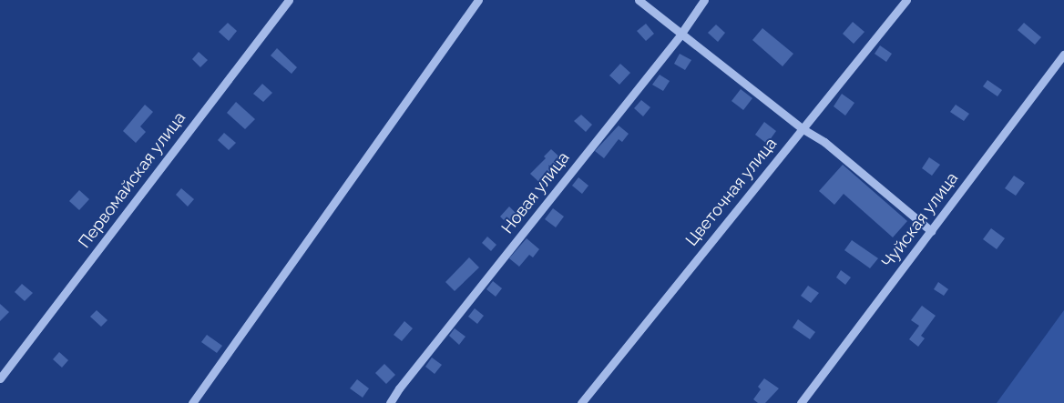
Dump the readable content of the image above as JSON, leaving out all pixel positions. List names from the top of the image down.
{
  "streets": {
    "street": [
      "Первомайская улица",
      "Цветочная улица",
      "Новая улица",
      "Чуйская улица"
    ]
  }
}
